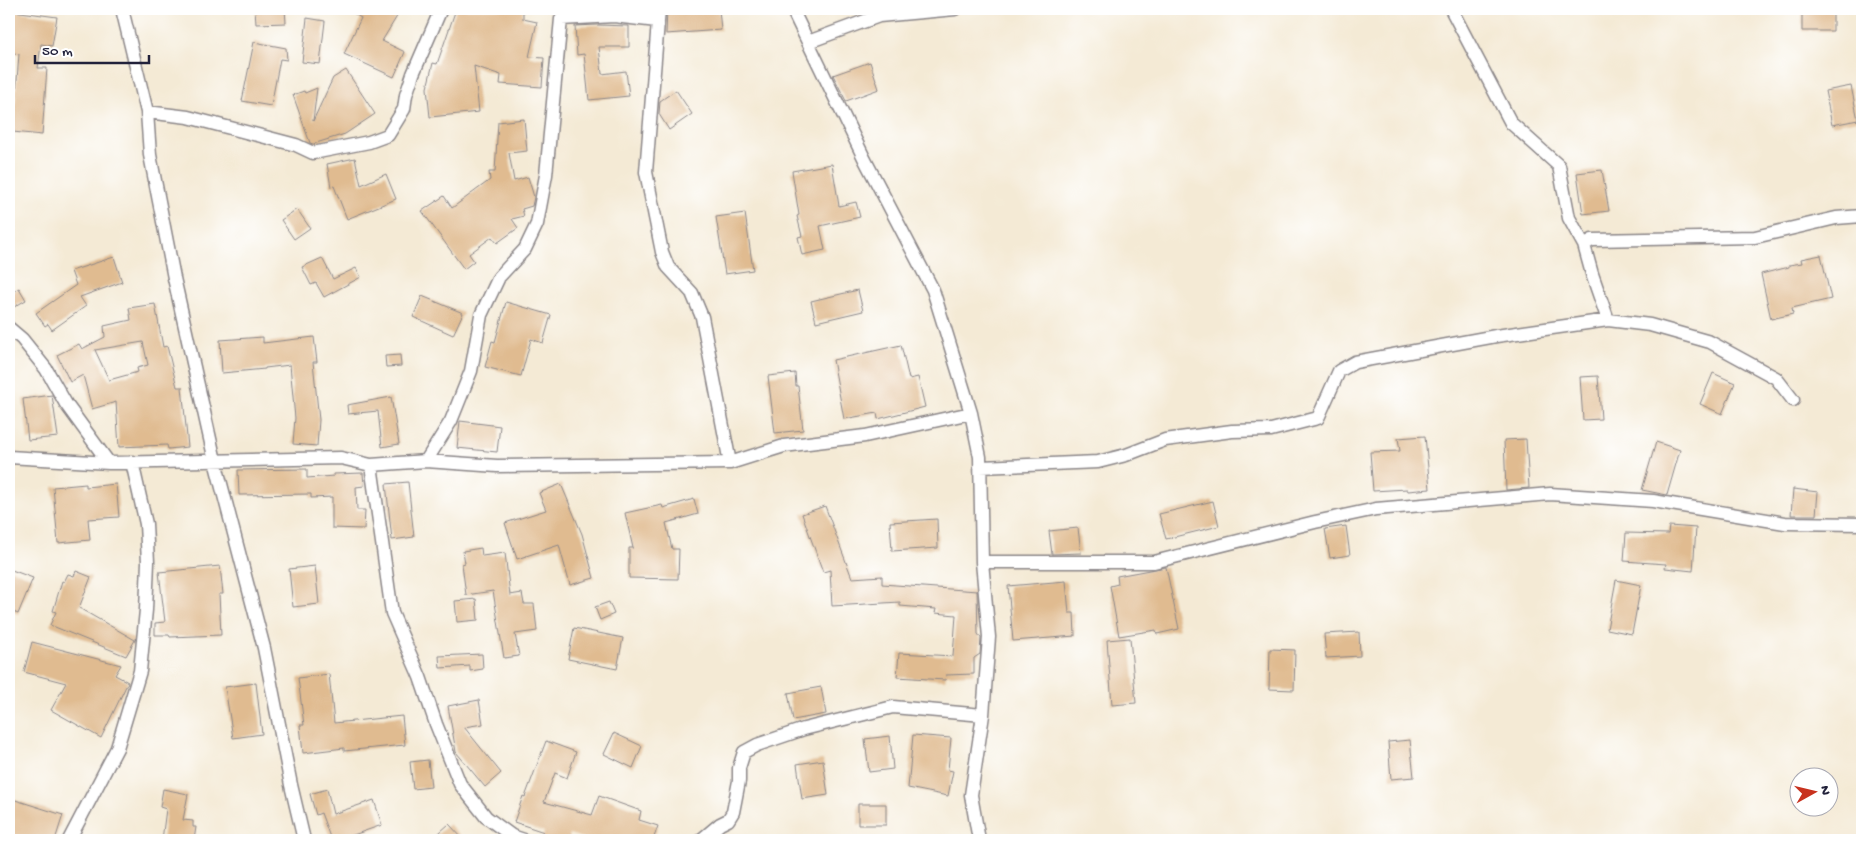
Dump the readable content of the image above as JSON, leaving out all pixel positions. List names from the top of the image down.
{
  "scale_bar": "50 m",
  "north": "right"
}
